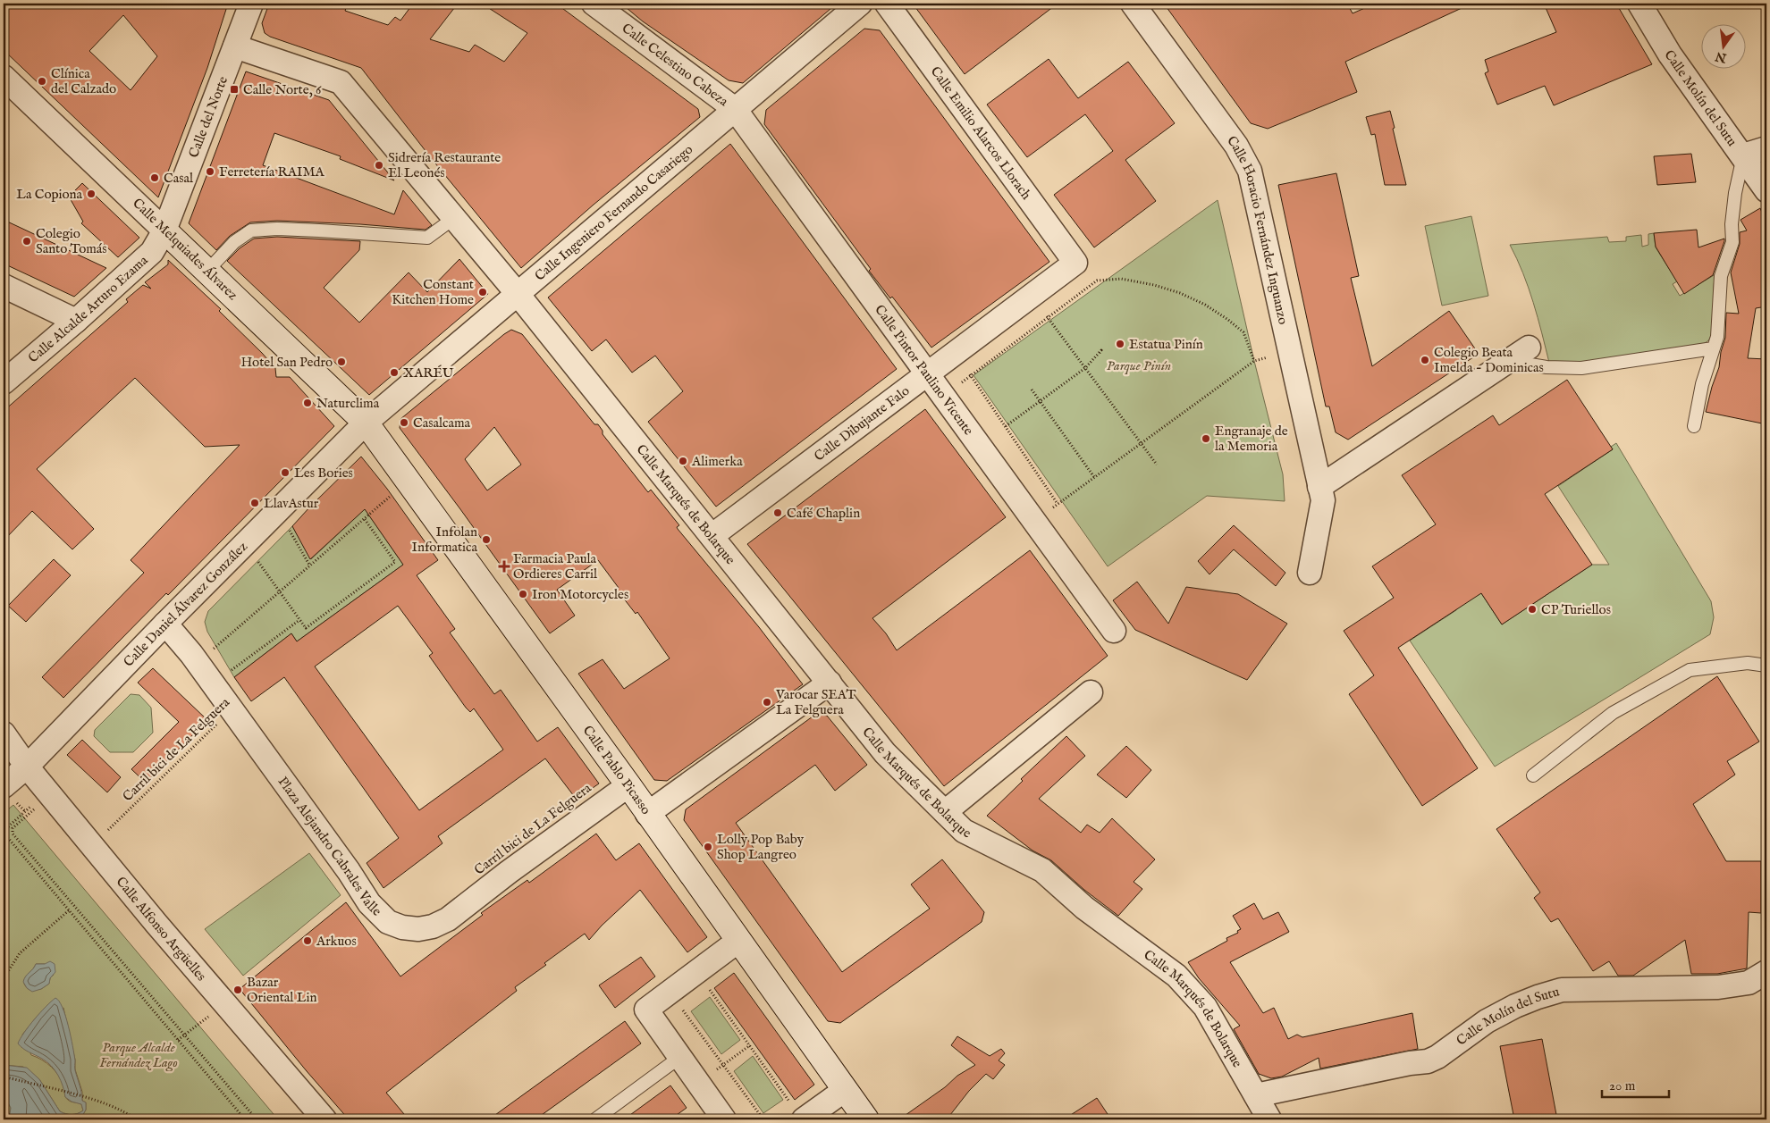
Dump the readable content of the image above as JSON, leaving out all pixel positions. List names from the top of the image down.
{
  "streets": {
    "street": [
      "Calle Celestino Cabeza",
      "Calle Molín del Sutu",
      "Calle del Norte",
      "Calle Emilio Alarcos Llorach",
      "Calle Ingeniero Fernando Casariego",
      "Calle Horacio Fernández Inguanzo",
      "Calle Melquiades Álvarez",
      "Calle Alcalde Arturo Ezama",
      "Calle Pintor Paulino Vicente",
      "Calle Dibujante Falo",
      "Calle Marqués de Bolarque",
      "Calle Daniel Álvarez González",
      "Calle Pablo Picasso",
      "Plaza Alejandro Cabrales Valle",
      "Calle Alfonso Argüelles"
    ],
    "path": ["Carril bici de La Felguera"]
  },
  "crossings": [
    ["Calle Celestino Cabeza", "Calle Ingeniero Fernando Casariego"],
    ["Calle Celestino Cabeza", "Calle Pintor Paulino Vicente"],
    ["Calle Molín del Sutu", "Calle Marqués de Bolarque"],
    ["Calle del Norte", "Calle Melquiades Álvarez"],
    ["Calle del Norte", "Calle Alcalde Arturo Ezama"],
    ["Calle del Norte", "Calle Marqués de Bolarque"],
    ["Calle Emilio Alarcos Llorach", "Calle Dibujante Falo"],
    ["Calle Ingeniero Fernando Casariego", "Calle Melquiades Álvarez"],
    ["Calle Ingeniero Fernando Casariego", "Calle Pintor Paulino Vicente"],
    ["Calle Ingeniero Fernando Casariego", "Calle Marqués de Bolarque"],
    ["Calle Ingeniero Fernando Casariego", "Calle Daniel Álvarez González"],
    ["Calle Ingeniero Fernando Casariego", "Calle Pablo Picasso"],
    ["Calle Melquiades Álvarez", "Calle Alcalde Arturo Ezama"],
    ["Calle Melquiades Álvarez", "Calle Daniel Álvarez González"],
    ["Calle Melquiades Álvarez", "Calle Pablo Picasso"],
    ["Calle Pintor Paulino Vicente", "Calle Dibujante Falo"],
    ["Calle Dibujante Falo", "Calle Marqués de Bolarque"],
    ["Calle Daniel Álvarez González", "Calle Pablo Picasso"],
    ["Calle Daniel Álvarez González", "Plaza Alejandro Cabrales Valle"],
    ["Calle Daniel Álvarez González", "Calle Alfonso Argüelles"],
    ["Carril bici de La Felguera", "Plaza Alejandro Cabrales Valle"],
    ["Calle Pablo Picasso", "Plaza Alejandro Cabrales Valle"]
  ],
  "parks": ["Parque Pinín", "Parque Alcalde Fernández Lago"],
  "places": {
    "other": [
      "Clínica del Calzado",
      "Sidrería Restaurante El Leonés",
      "Ferretería RAIMA",
      "Casal",
      "La Copiona",
      "Colegio Santo Tomás",
      "Constant Kitchen Home",
      "Estatua Pinín",
      "Colegio Beata Imelda - Dominicas",
      "Hotel San Pedro",
      "XARÉU",
      "Naturclima",
      "Casalcama",
      "Engranaje de la Memoria",
      "Alimerka",
      "Les Bories",
      "LlavAstur",
      "Café Chaplin",
      "Infolan Informatica",
      "Iron Motorcycles",
      "CP Turiellos",
      "Varocar SEAT La Felguera",
      "Lolly Pop Baby Shop Langreo",
      "Arkuos",
      "Bazar Oriental Lin"
    ],
    "transit": ["Calle Norte, 6"],
    "health": ["Farmacia Paula Ordieres Carril"]
  },
  "scale_bar": "20 m",
  "north": "bottom"
}
